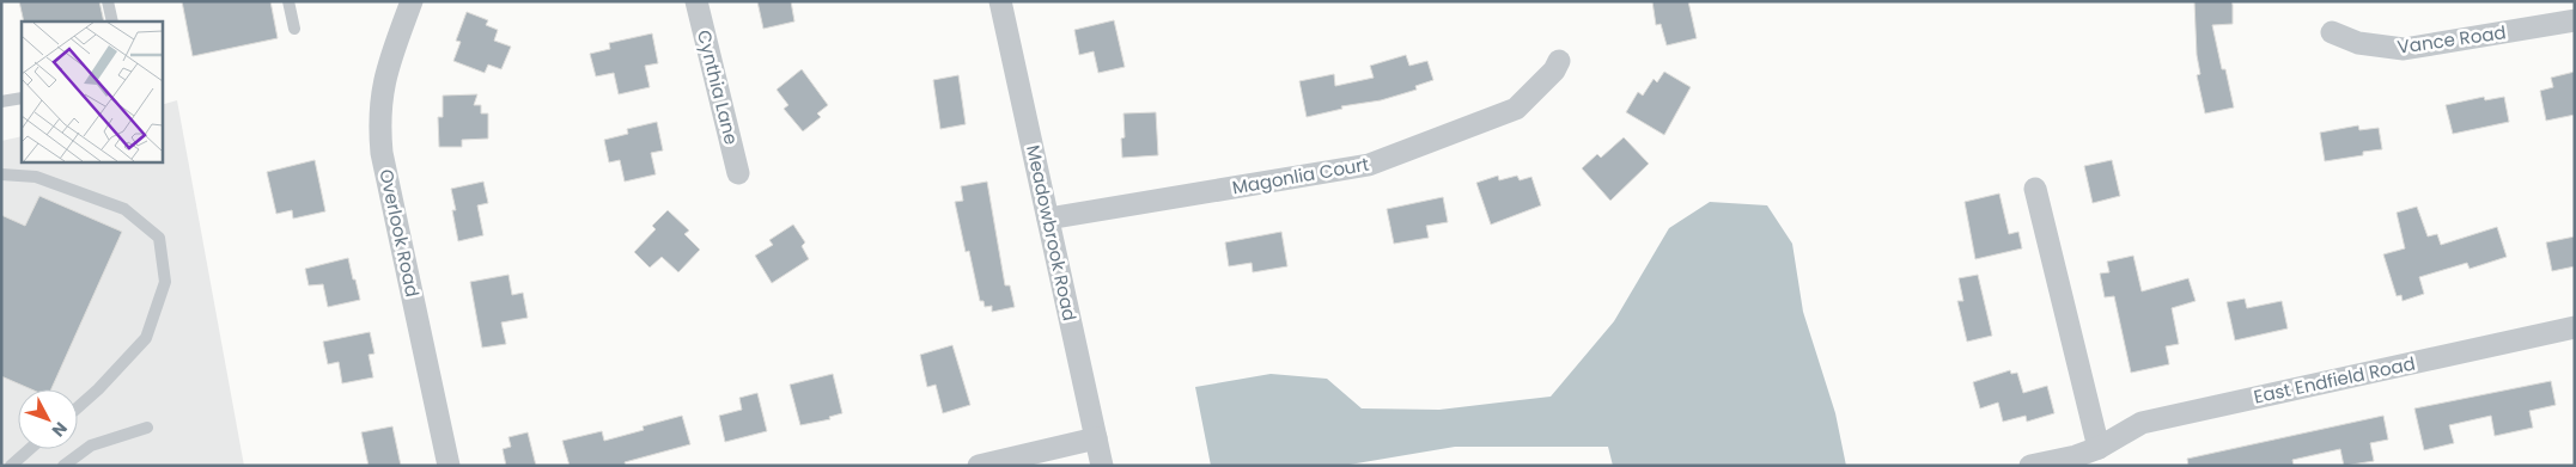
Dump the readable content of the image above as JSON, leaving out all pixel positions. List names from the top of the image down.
{
  "streets": {
    "street": [
      "Vance Road",
      "Cynthia Lane",
      "Magonlia Court",
      "Overlook Road",
      "Meadowbrook Road",
      "East Endfield Road"
    ]
  },
  "crossings": [
    ["Magonlia Court", "Meadowbrook Road"]
  ],
  "north": "bottom right"
}
